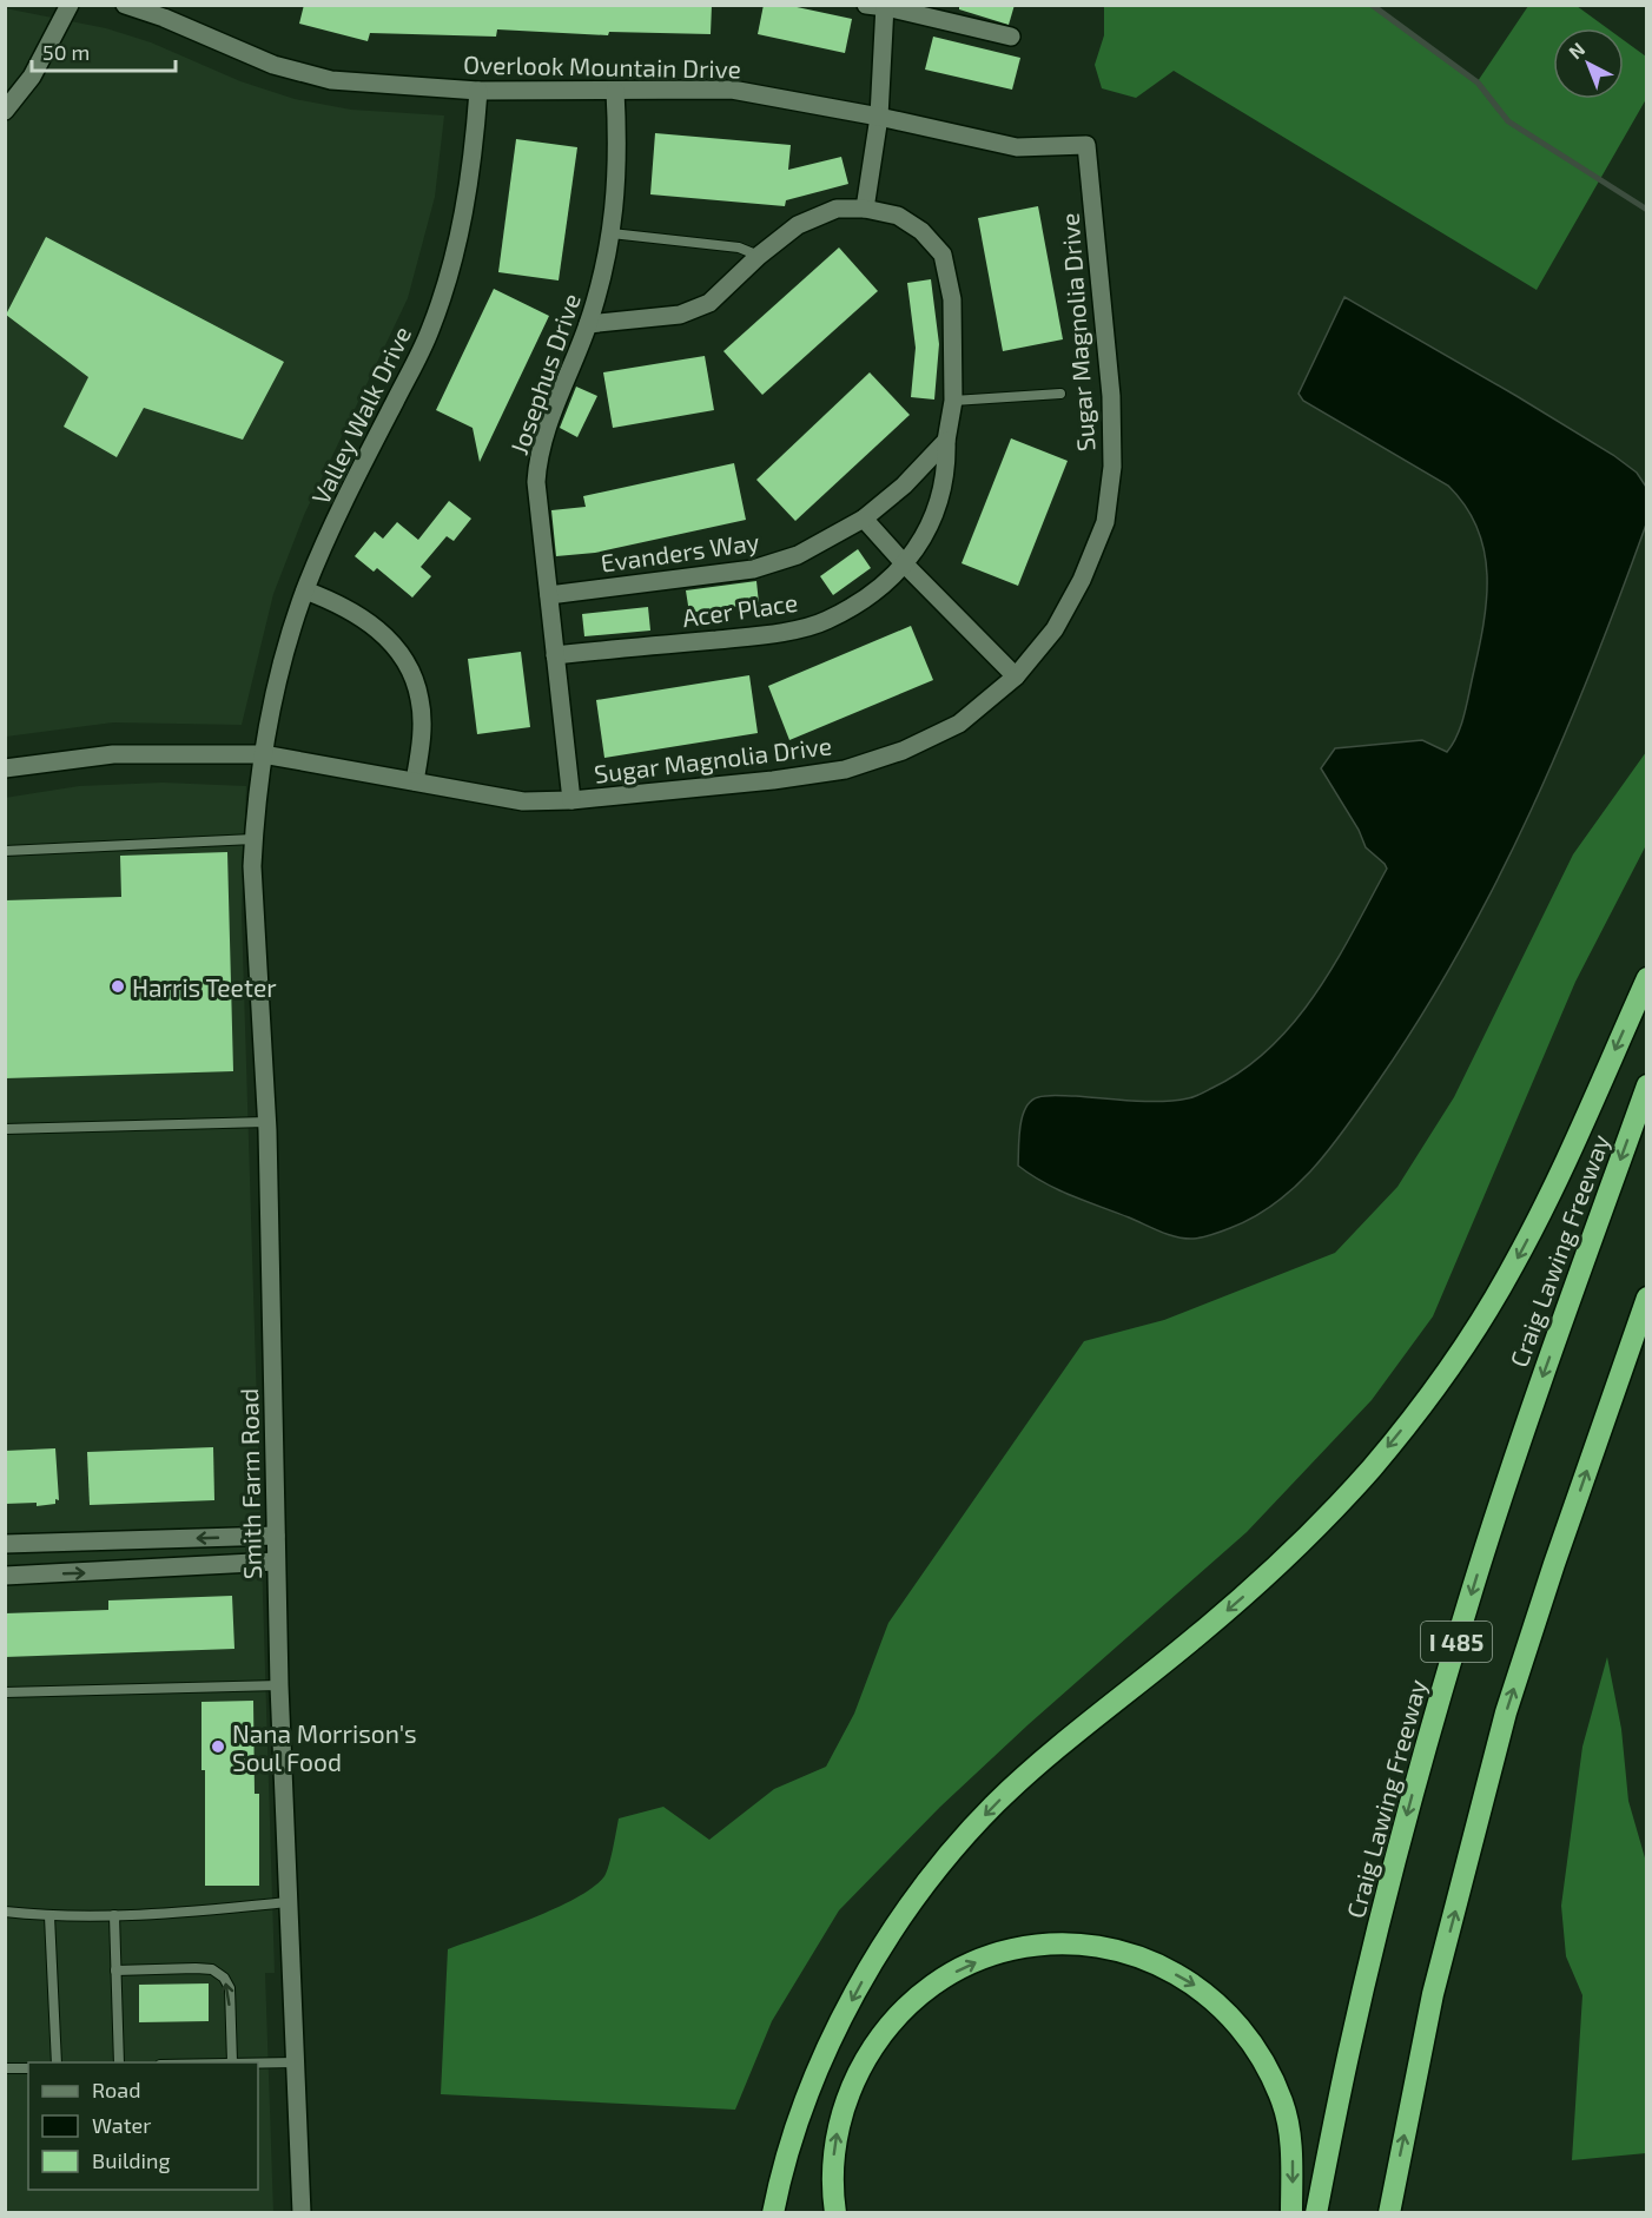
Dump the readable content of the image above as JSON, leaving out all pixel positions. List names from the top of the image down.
{
  "streets": {
    "highway": ["Craig Lawing Freeway", "I 485"],
    "street": [
      "Overlook Mountain Drive",
      "Sugar Magnolia Drive",
      "Josephus Drive",
      "Valley Walk Drive",
      "Evanders Way",
      "Acer Place",
      "Smith Farm Road"
    ]
  },
  "crossings": [
    ["Overlook Mountain Drive", "Sugar Magnolia Drive"],
    ["Overlook Mountain Drive", "Josephus Drive"],
    ["Overlook Mountain Drive", "Valley Walk Drive"],
    ["Sugar Magnolia Drive", "Josephus Drive"],
    ["Sugar Magnolia Drive", "Valley Walk Drive"],
    ["Sugar Magnolia Drive", "Smith Farm Road"],
    ["Josephus Drive", "Evanders Way"],
    ["Josephus Drive", "Acer Place"],
    ["Valley Walk Drive", "Smith Farm Road"],
    ["Evanders Way", "Acer Place"]
  ],
  "places": ["Harris Teeter", "Nana Morrison's Soul Food"],
  "legend": ["Road", "Water", "Building"],
  "scale_bar": "50 m",
  "north": "top left"
}
